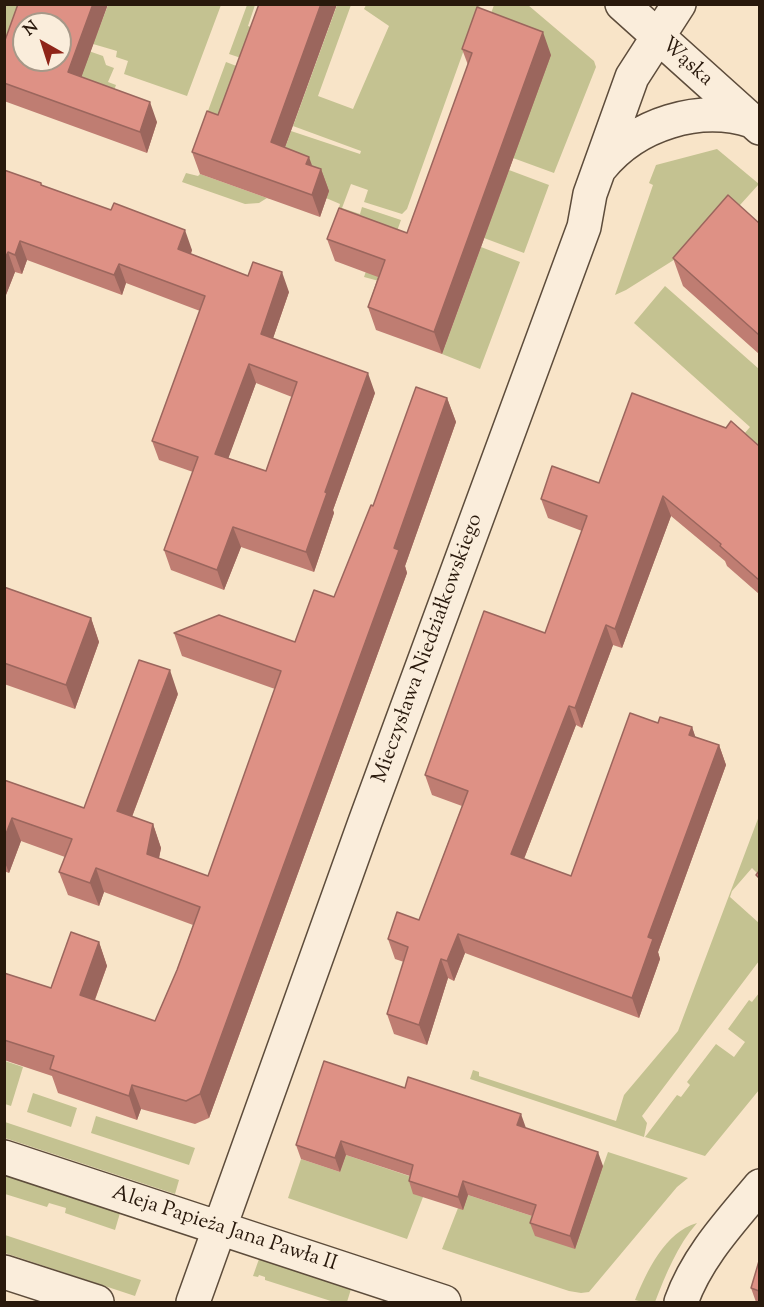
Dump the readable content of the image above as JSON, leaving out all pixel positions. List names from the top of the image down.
{
  "streets": {
    "street": ["Wąska", "Mieczysława Niedziałkowskiego", "Aleja Papieża Jana Pawła II"]
  },
  "crossings": [
    ["Wąska", "Mieczysława Niedziałkowskiego"],
    ["Mieczysława Niedziałkowskiego", "Aleja Papieża Jana Pawła II"]
  ],
  "north": "top left"
}
